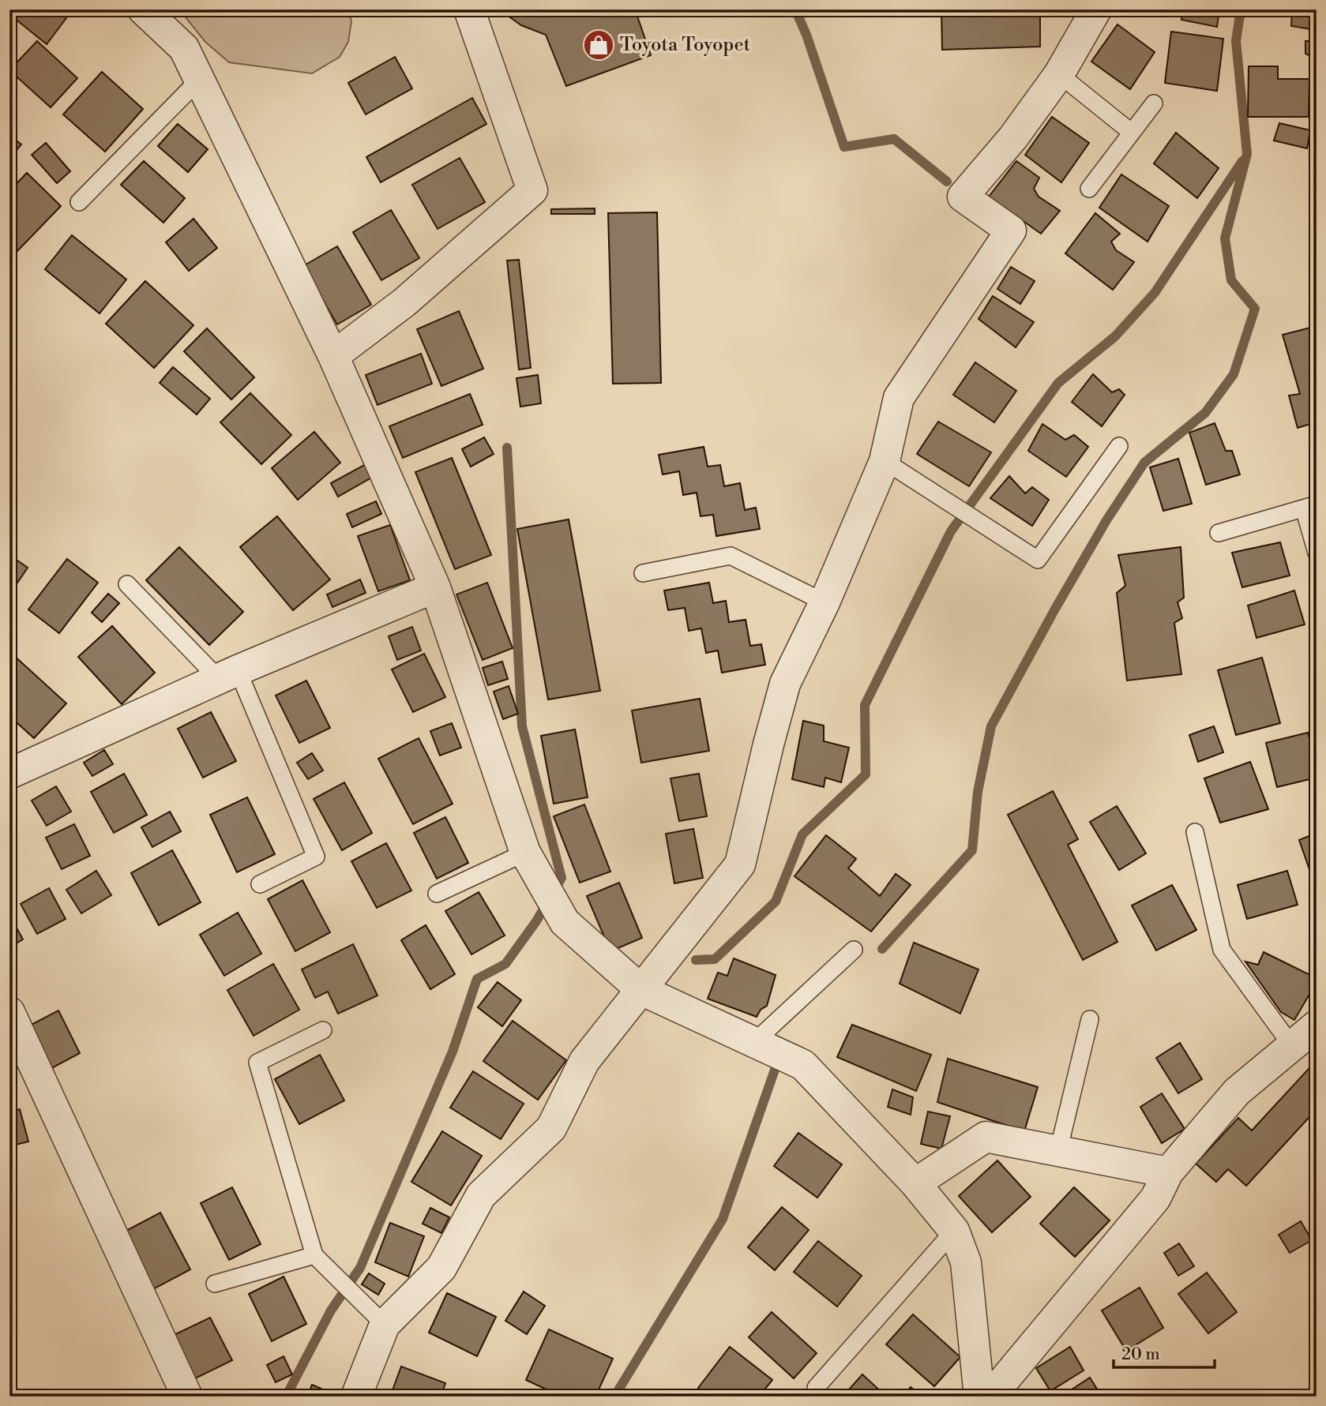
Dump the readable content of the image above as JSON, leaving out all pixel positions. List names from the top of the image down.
{
  "places": {
    "shop": ["Toyota Toyopet"]
  },
  "scale_bar": "20 m"
}
